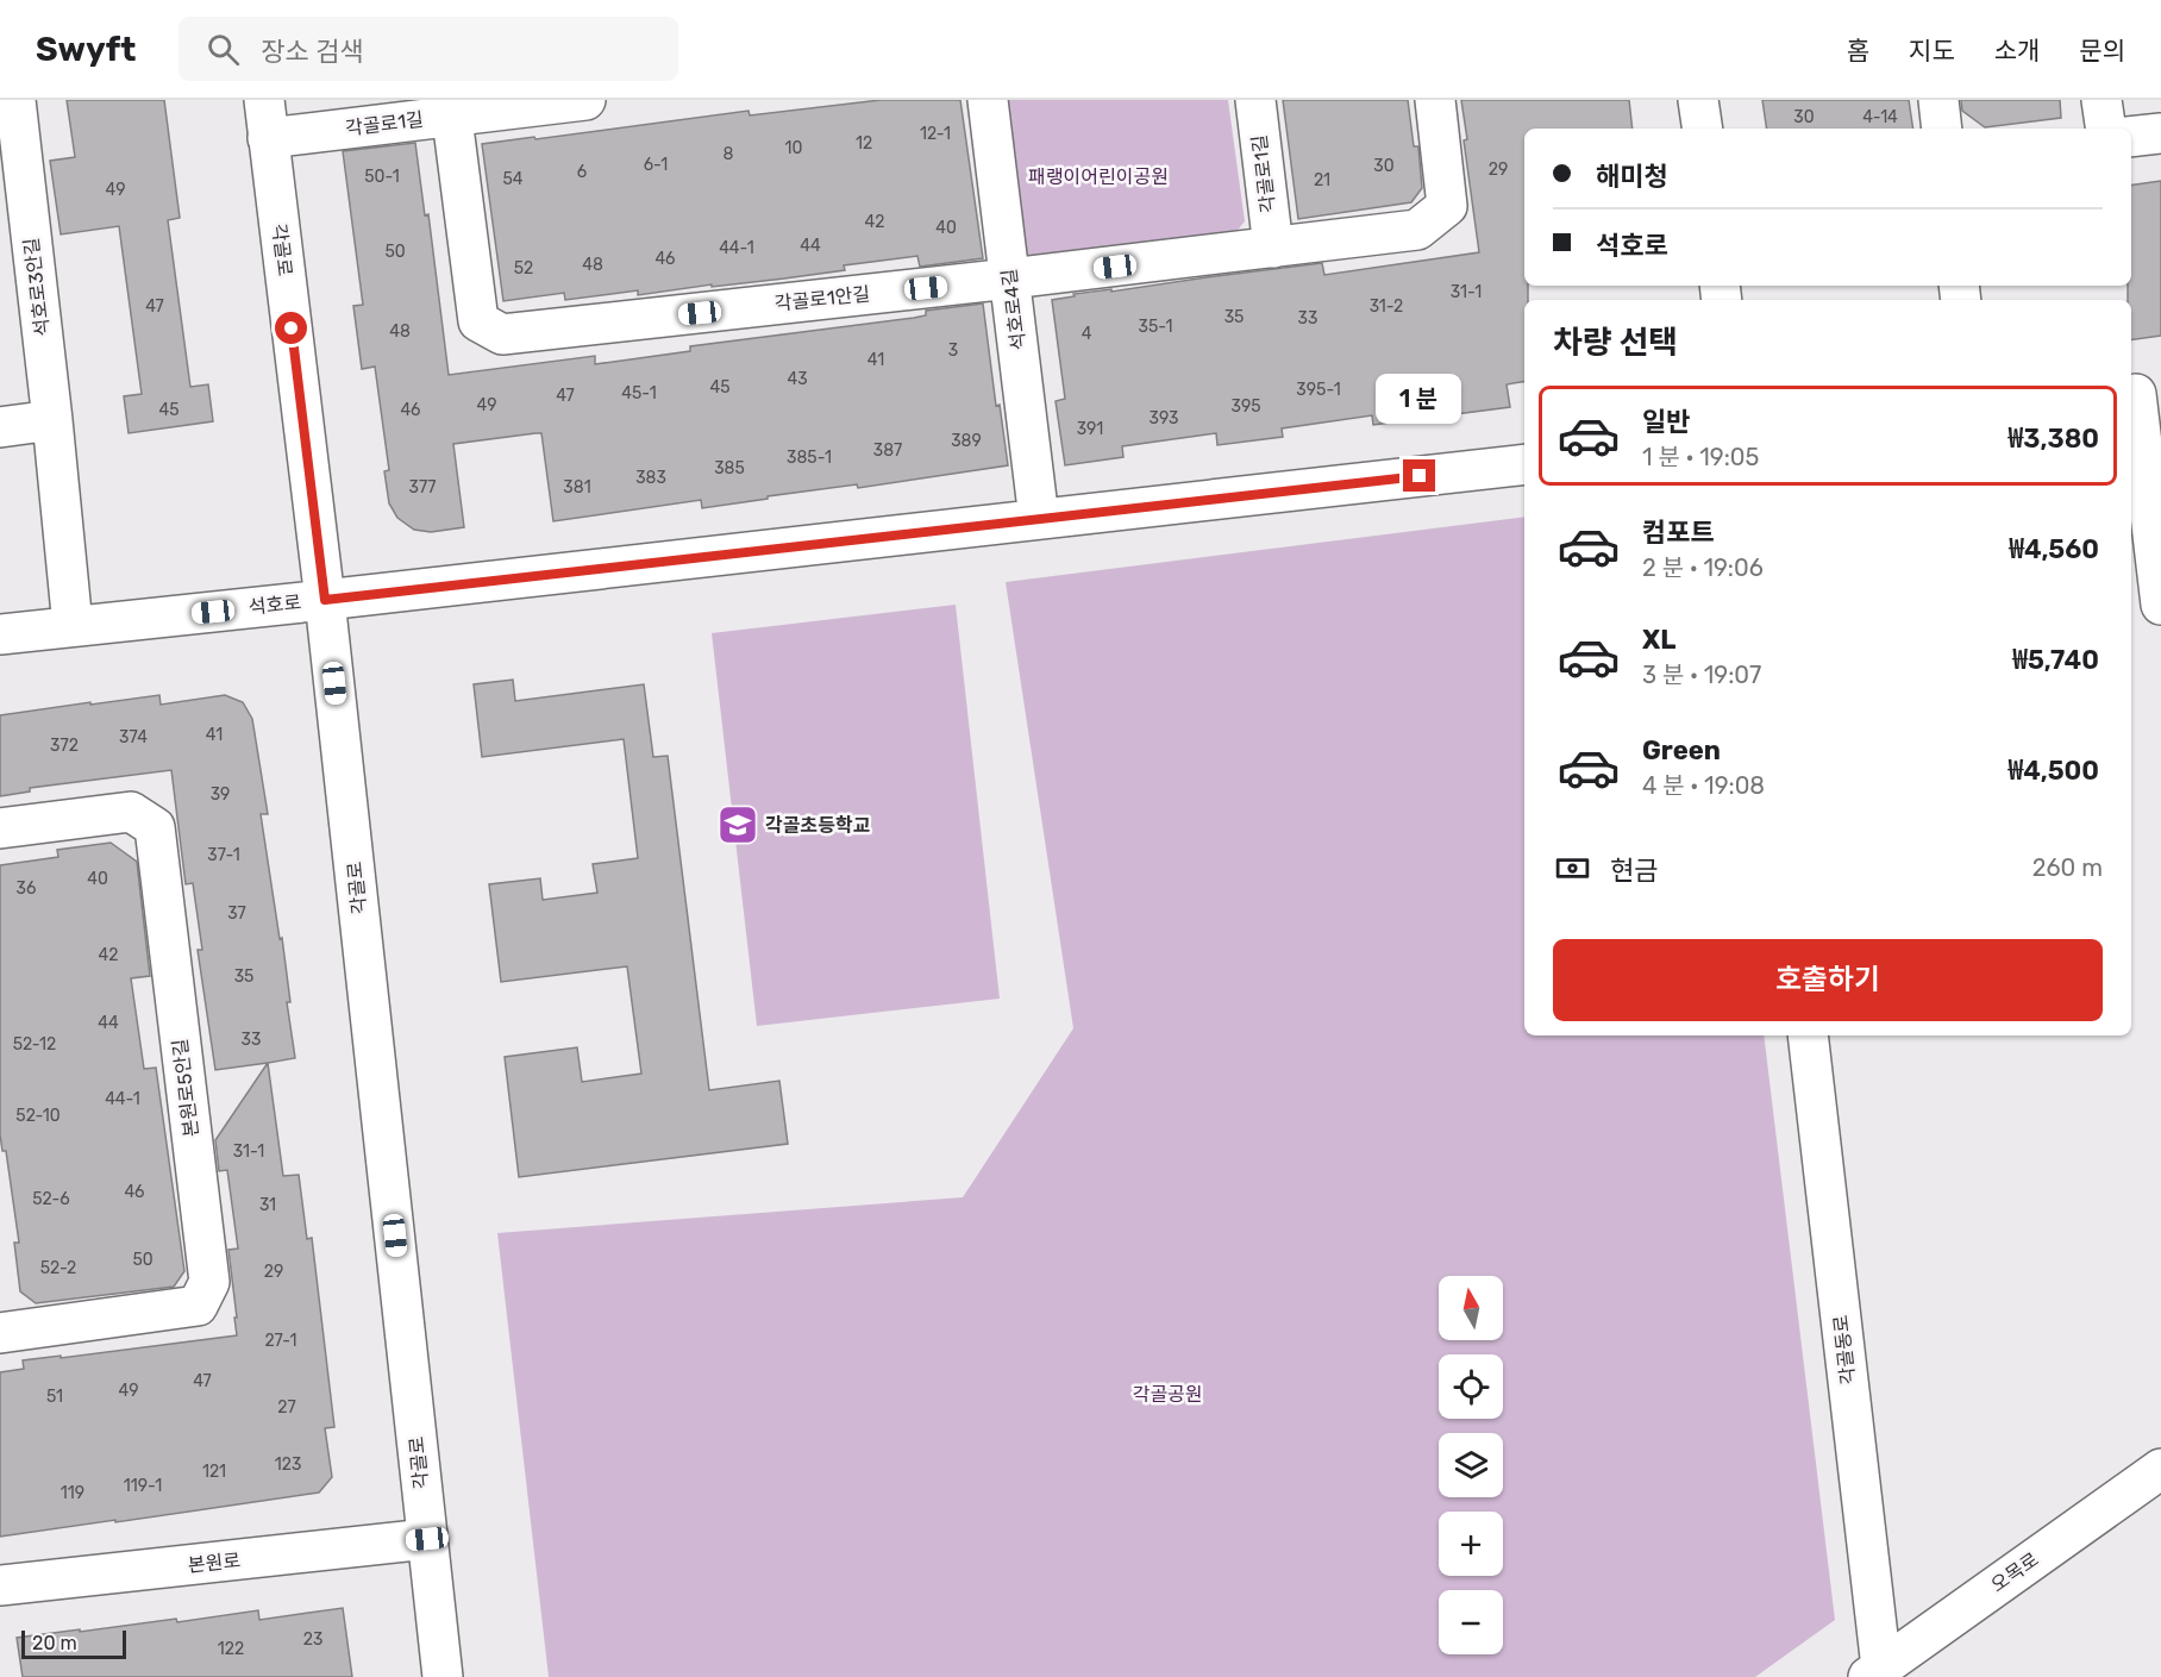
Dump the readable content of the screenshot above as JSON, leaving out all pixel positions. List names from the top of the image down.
{
  "streets": {
    "street": [
      "각골로1길",
      "각골로",
      "석호로3안길",
      "각골로1안길",
      "석호로4길",
      "석호로",
      "본원로5안길",
      "각골동로",
      "본원로",
      "오목로"
    ]
  },
  "crossings": [
    ["각골로1길", "각골로"],
    ["각골로1길", "각골로1안길"],
    ["각골로", "석호로"],
    ["각골로", "본원로"],
    ["석호로3안길", "석호로"],
    ["각골로1안길", "석호로4길"],
    ["석호로4길", "석호로"],
    ["각골동로", "오목로"]
  ],
  "parks": ["패랭이어린이공원", "각골공원"],
  "places": {
    "school or university": ["각골초등학교"]
  },
  "house_numbers": [
    "30",
    "4-14",
    "12-1",
    "12",
    "10",
    "8",
    "6-1",
    "30",
    "29",
    "6",
    "50-1",
    "54",
    "21",
    "49",
    "42",
    "40",
    "44",
    "44-1",
    "50",
    "46",
    "48",
    "52",
    "31-1",
    "47",
    "31-2",
    "35",
    "33",
    "35-1",
    "48",
    "4",
    "3",
    "41",
    "43",
    "45",
    "395-1",
    "45-1",
    "47",
    "49",
    "395",
    "45",
    "46",
    "393",
    "391",
    "389",
    "387",
    "385-1",
    "385",
    "383",
    "377",
    "381",
    "41",
    "374",
    "372",
    "39",
    "37-1",
    "40",
    "36",
    "37",
    "42",
    "35",
    "44",
    "33",
    "52-12",
    "44-1",
    "52-10",
    "31-1",
    "46",
    "52-6",
    "31",
    "50",
    "52-2",
    "29",
    "27-1",
    "47",
    "49",
    "51",
    "27",
    "123",
    "121",
    "119-1",
    "119",
    "23",
    "122"
  ],
  "scale_bar": "20 m",
  "north": "top",
  "page": {
    "header": "Swyft",
    "search": "장소 검색",
    "nav": [
      "홈",
      "지도",
      "소개",
      "문의"
    ],
    "banner": ["해미청", "석호로"],
    "heading": "차량 선택",
    "bubble": "1 분",
    "list": [
      {
        "name": "일반",
        "note": "1 분 · 19:05",
        "value": "₩3,380"
      },
      {
        "name": "컴포트",
        "note": "2 분 · 19:06",
        "value": "₩4,560"
      },
      {
        "name": "XL",
        "note": "3 분 · 19:07",
        "value": "₩5,740"
      },
      {
        "name": "Green",
        "note": "4 분 · 19:08",
        "value": "₩4,500"
      }
    ],
    "pay": ["현금", "260 m"],
    "buttons": "호출하기",
    "map_buttons": ["+", "−"],
    "scale": "20 m"
  }
}
